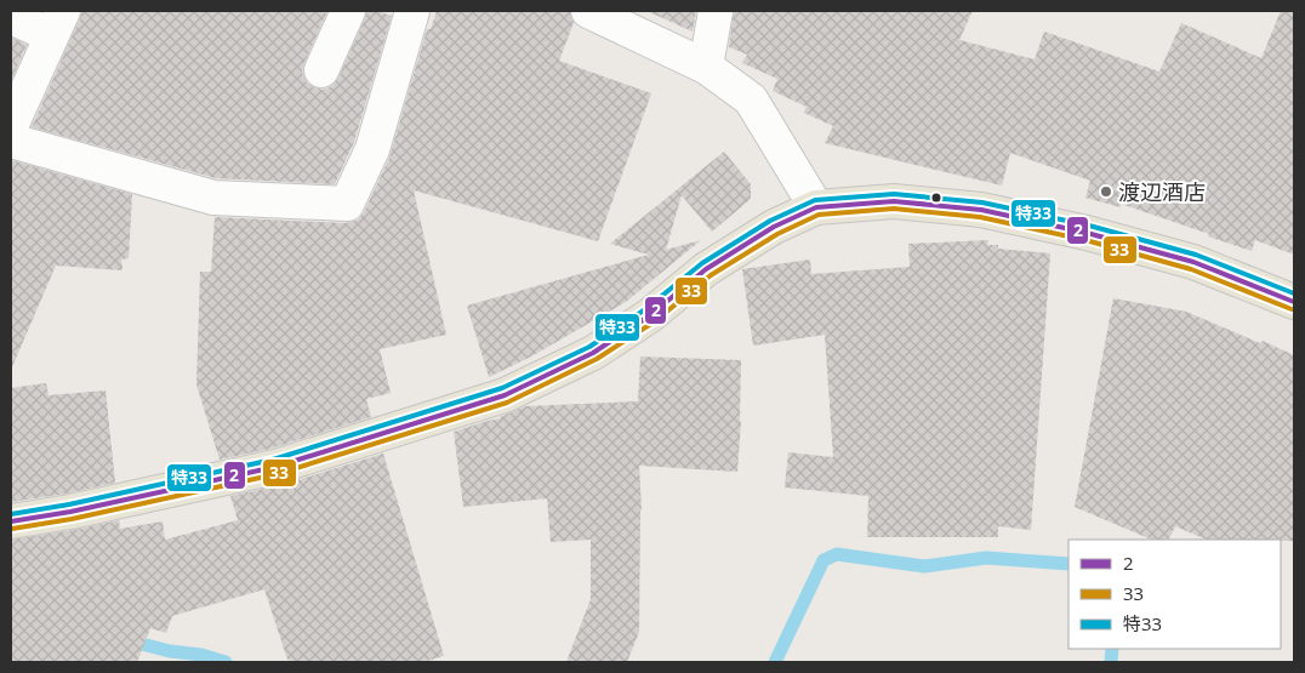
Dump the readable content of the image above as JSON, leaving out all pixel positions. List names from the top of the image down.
{
  "places": ["渡辺酒店"],
  "lines": ["transit line 特33", "transit line 2", "transit line 33"],
  "legend": ["2", "33", "特33"]
}
